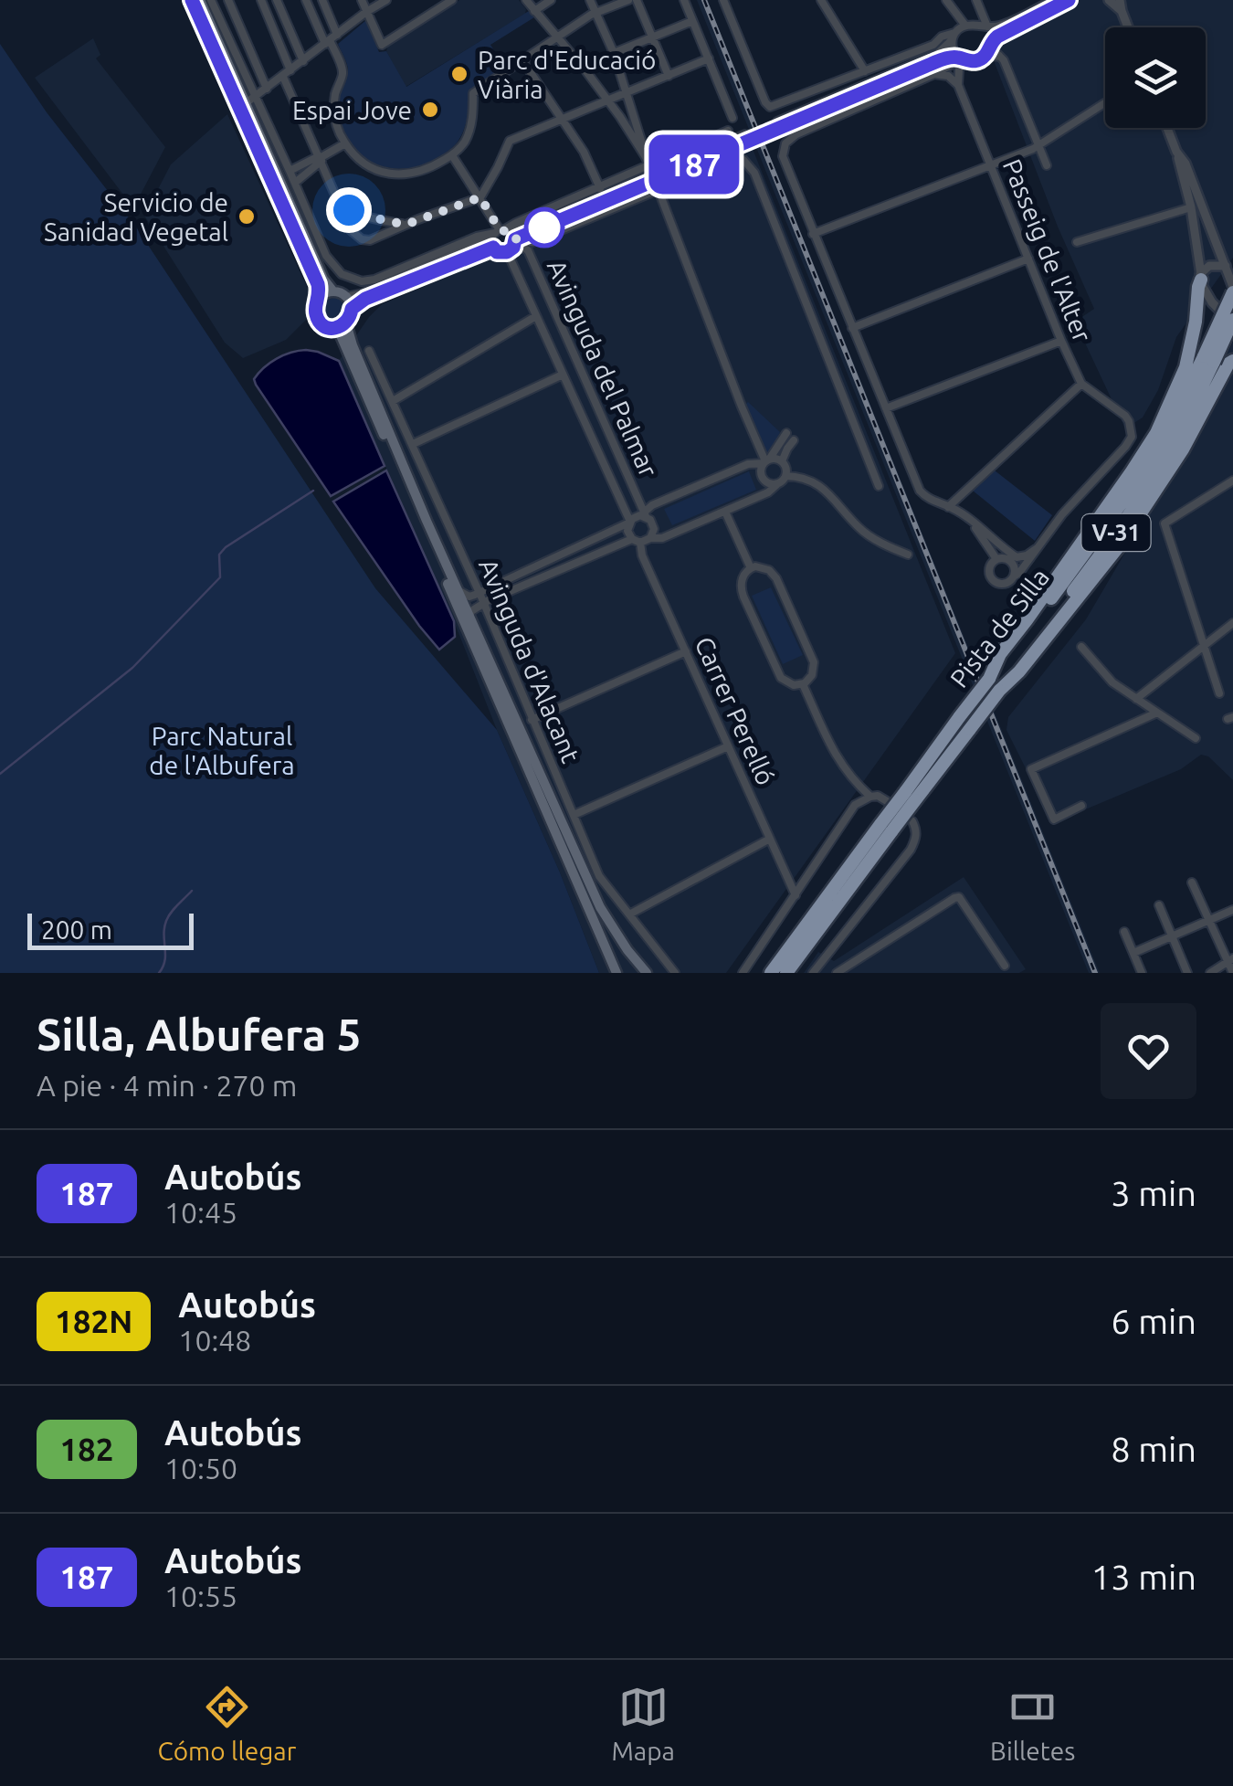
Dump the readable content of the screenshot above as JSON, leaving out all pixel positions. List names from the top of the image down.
{
  "streets": {
    "highway": ["V-31", "Pista de Silla"],
    "main road": ["Avinguda d'Alacant"],
    "street": ["Passeig de l'Alter", "Avinguda del Palmar", "Carrer Perelló"]
  },
  "crossings": [
    ["Avinguda del Palmar", "Carrer Perelló"]
  ],
  "parks": ["Parc Natural de l'Albufera"],
  "places": ["Parc d'Educació Viària", "Espai Jove", "Servicio de Sanidad Vegetal"],
  "lines": ["bus line 187"],
  "scale_bar": "200 m",
  "page": {
    "on_map": "187",
    "scale": "200 m",
    "heading": ["Silla, Albufera 5", "A pie · 4 min · 270 m"],
    "list": [
      {
        "mark": "187",
        "name": "Autobús",
        "note": "10:45",
        "value": "3 min"
      },
      {
        "mark": "182N",
        "name": "Autobús",
        "note": "10:48",
        "value": "6 min"
      },
      {
        "mark": "182",
        "name": "Autobús",
        "note": "10:50",
        "value": "8 min"
      },
      {
        "mark": "187",
        "name": "Autobús",
        "note": "10:55",
        "value": "13 min"
      }
    ],
    "tabs": ["Cómo llegar", "Mapa", "Billetes"]
  }
}
